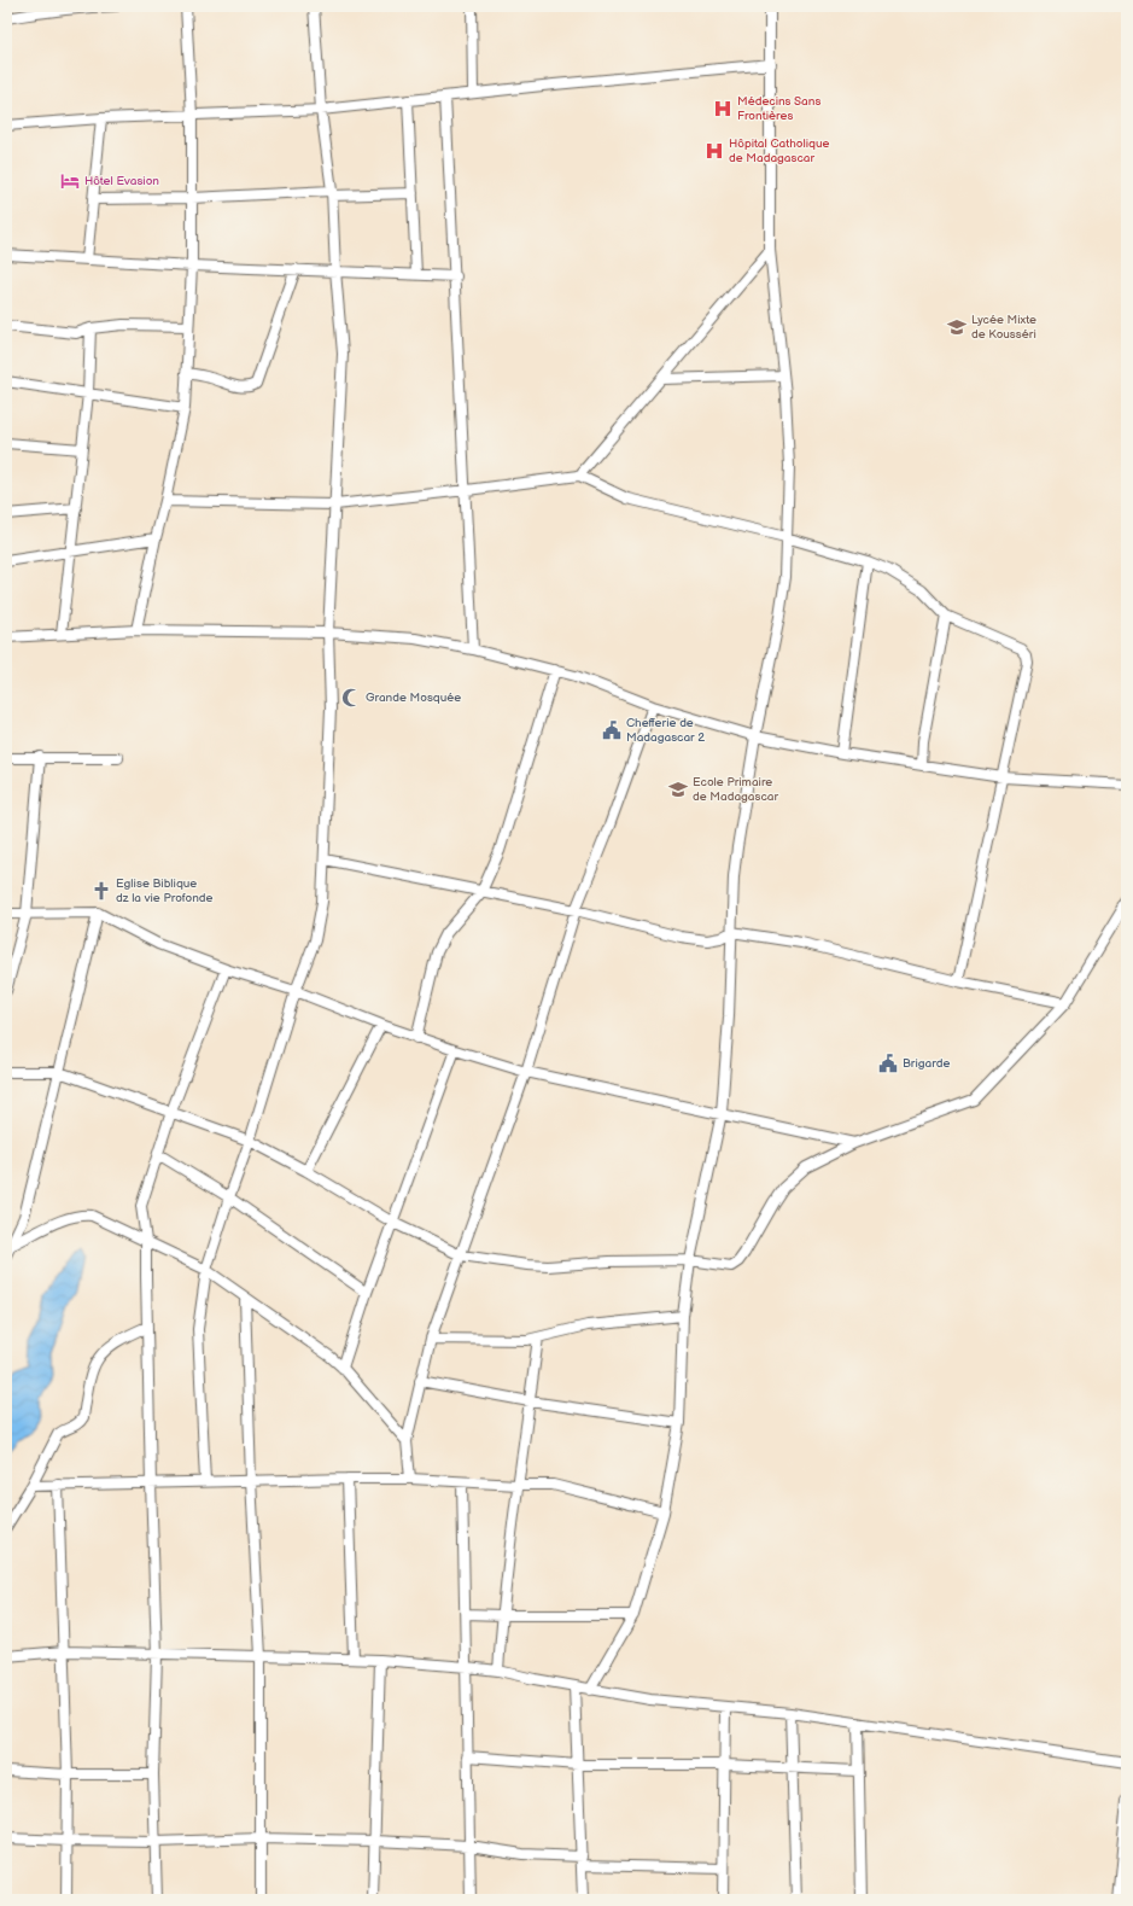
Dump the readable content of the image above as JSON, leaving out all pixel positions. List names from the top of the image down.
{
  "places": {
    "hospital": ["Médecins Sans Frontières", "Hôpital Catholique de Madagascar"],
    "hotel": ["Hôtel Evasion"],
    "school or university": ["Lycée Mixte de Kousséri", "Ecole Primaire de Madagascar"],
    "mosque": ["Grande Mosquée"],
    "public building": ["Chefferie de Madagascar 2", "Brigarde"],
    "church": ["Eglise Biblique dz la vie Profonde"]
  }
}
